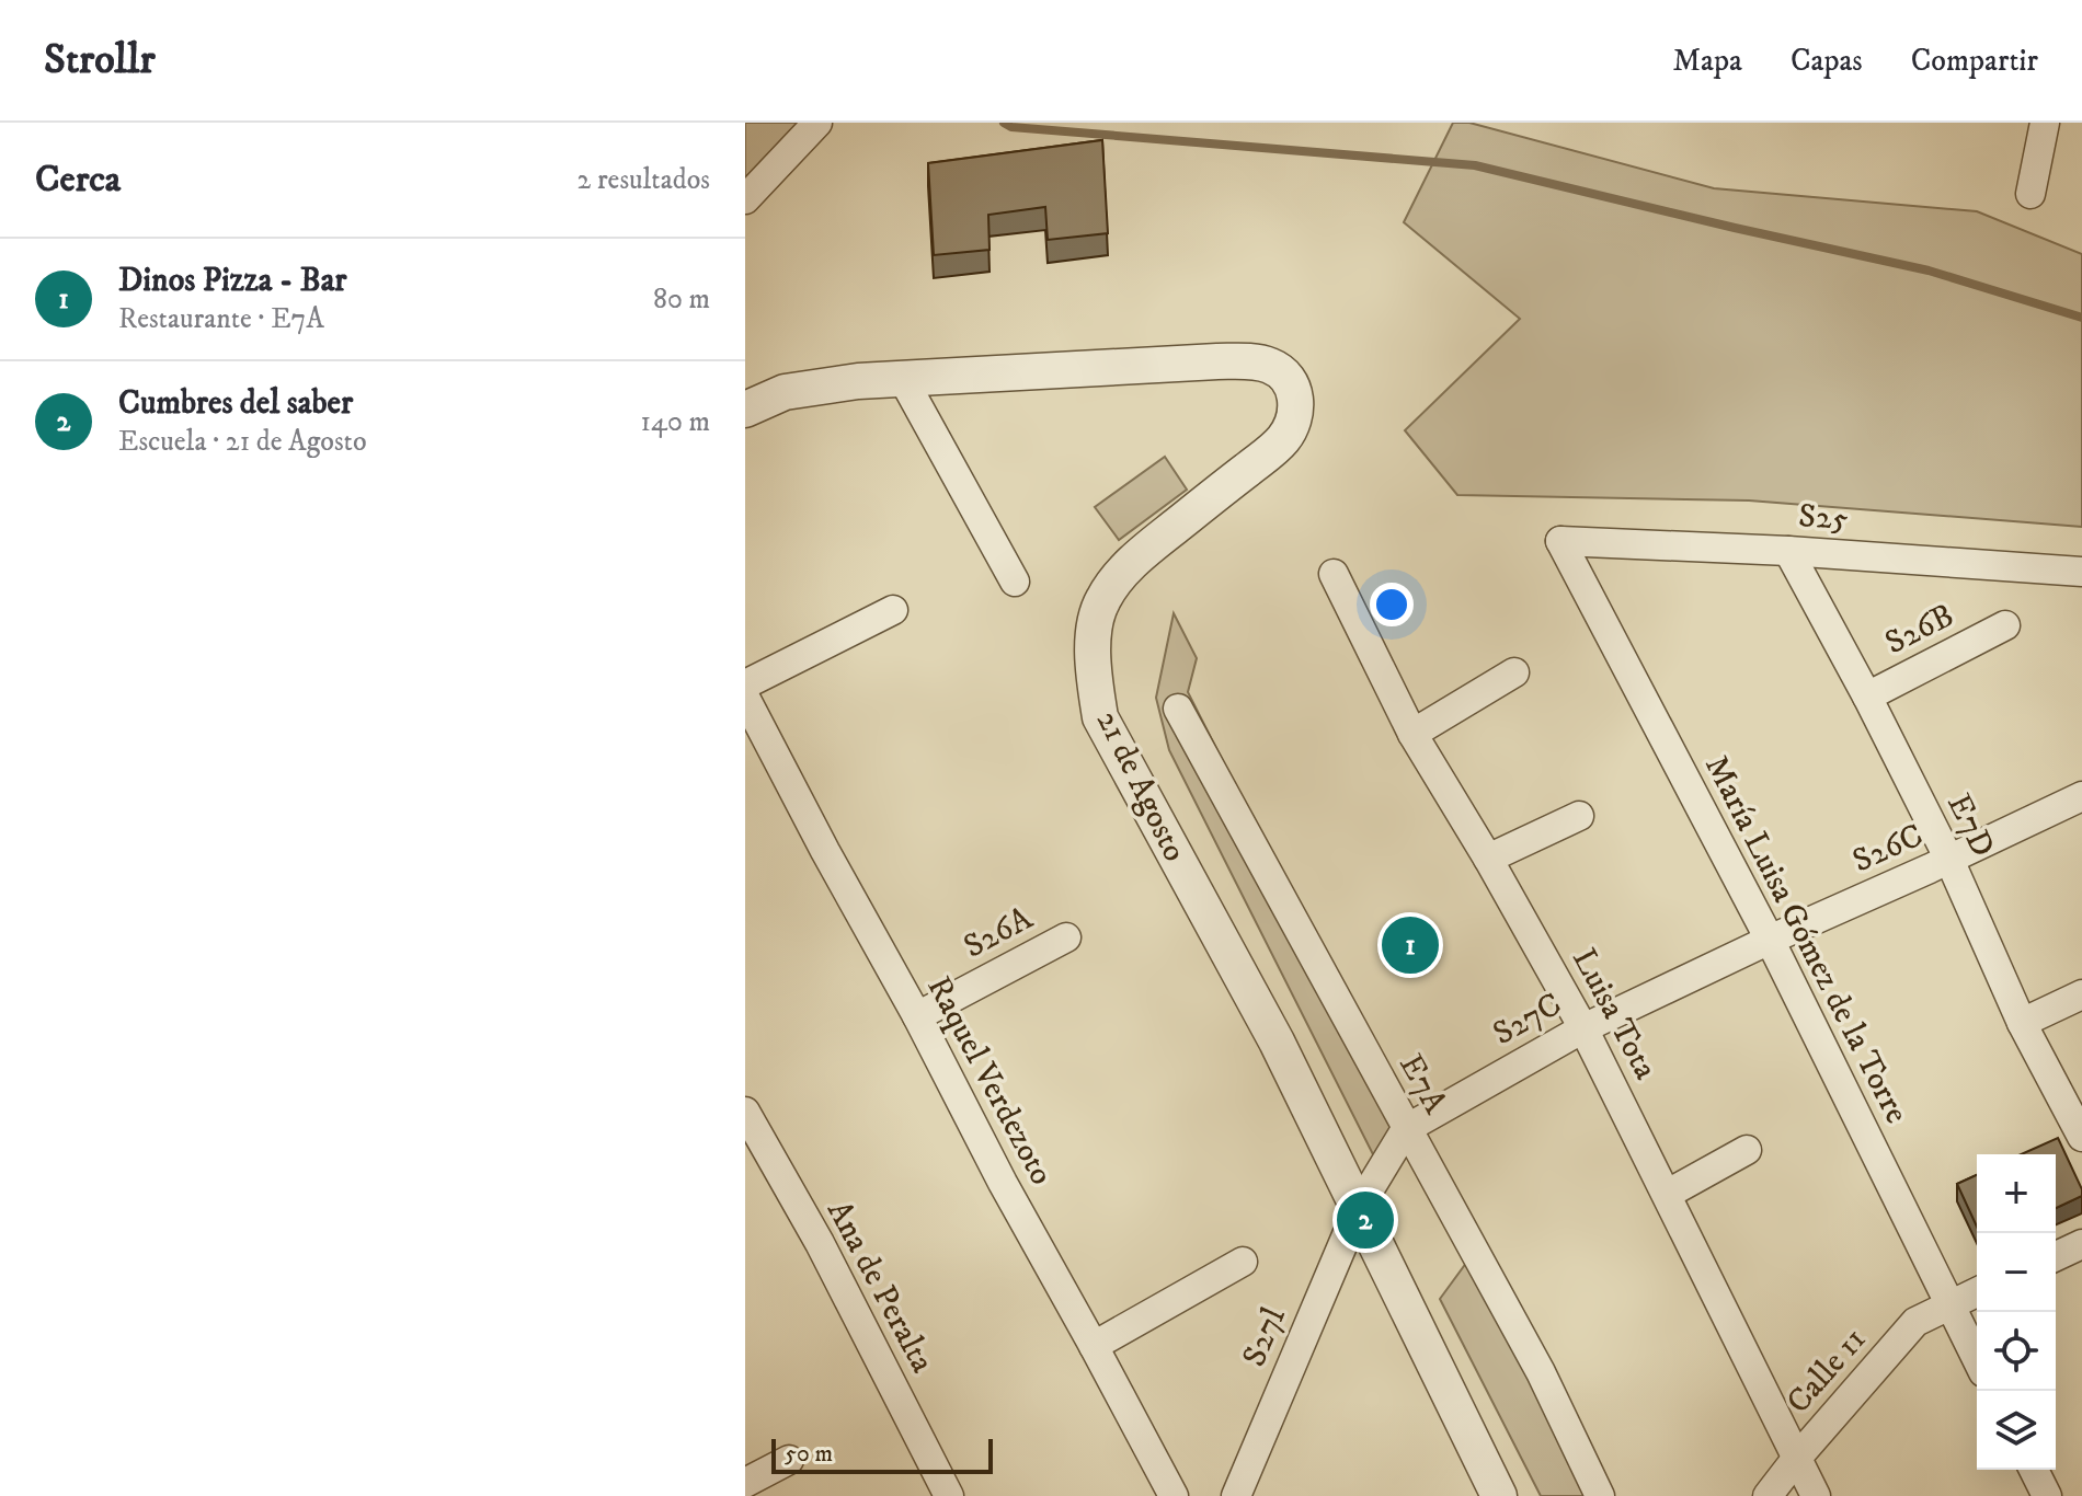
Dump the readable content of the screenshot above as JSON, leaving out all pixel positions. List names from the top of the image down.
{
  "streets": {
    "street": [
      "S25",
      "S26B",
      "21 de Agosto",
      "E7D",
      "S26C",
      "S26A",
      "María Luisa Gómez de la Torre",
      "Luisa Tota",
      "S27C",
      "Raquel Verdezoto",
      "E7A",
      "Ana de Peralta",
      "S27l",
      "Calle 11"
    ]
  },
  "crossings": [
    ["S25", "E7D"],
    ["S25", "María Luisa Gómez de la Torre"],
    ["S26B", "E7D"],
    ["21 de Agosto", "S27C"],
    ["21 de Agosto", "S27l"],
    ["E7D", "S26C"],
    ["S26C", "María Luisa Gómez de la Torre"],
    ["S26C", "S27C"],
    ["S26A", "Raquel Verdezoto"],
    ["María Luisa Gómez de la Torre", "S27C"],
    ["María Luisa Gómez de la Torre", "Calle 11"],
    ["Luisa Tota", "S27C"],
    ["Luisa Tota", "Calle 11"],
    ["S27C", "E7A"],
    ["S27C", "S27l"]
  ],
  "scale_bar": "50 m",
  "page": {
    "header": "Strollr",
    "nav": ["Mapa", "Capas", "Compartir"],
    "heading": ["Cerca", "2 resultados"],
    "list": [
      {
        "mark": "1",
        "name": "Dinos Pizza - Bar",
        "note": "Restaurante · E7A",
        "value": "80 m"
      },
      {
        "mark": "2",
        "name": "Cumbres del saber",
        "note": "Escuela · 21 de Agosto",
        "value": "140 m"
      }
    ],
    "pins": ["1", "2"],
    "map_buttons": ["+", "−"],
    "scale": "50 m"
  }
}
